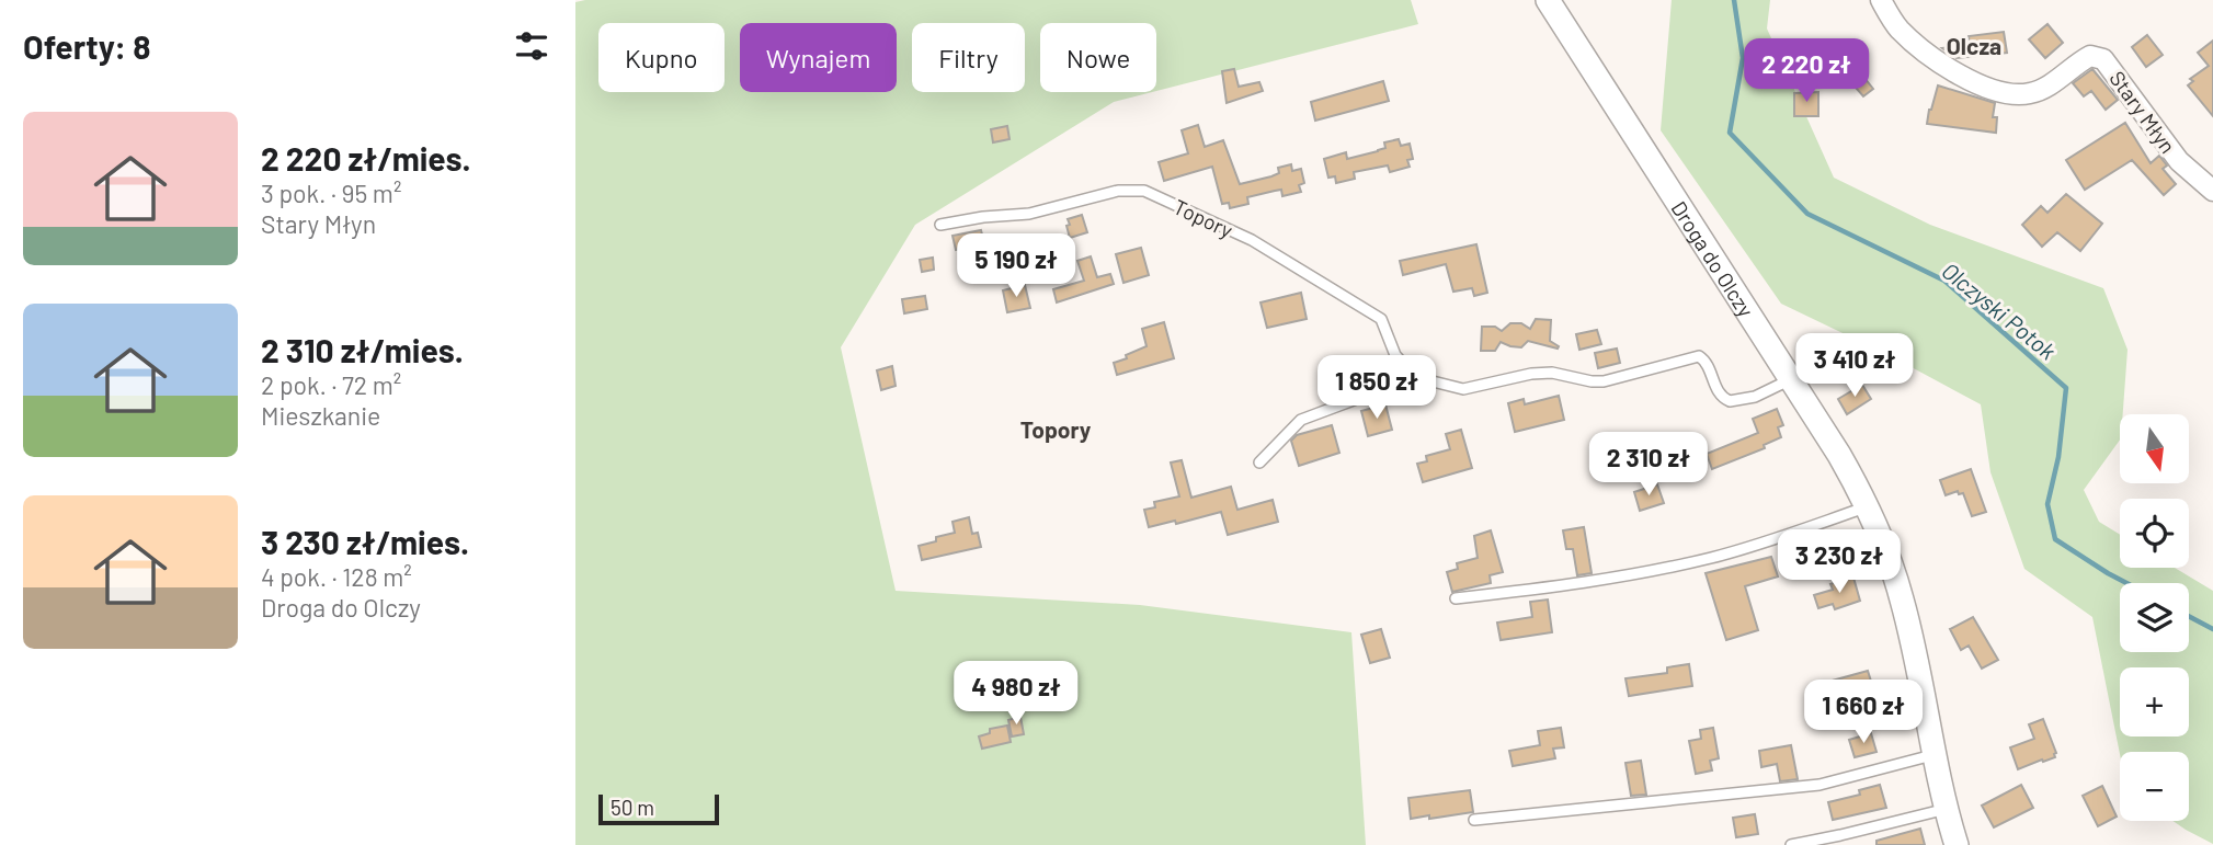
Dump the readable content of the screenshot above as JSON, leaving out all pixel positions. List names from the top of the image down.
{
  "streets": {
    "street": ["Stary Młyn", "Droga do Olczy"],
    "lane": ["Topory"]
  },
  "districts": ["Olcza", "Topory"],
  "water": ["Olczyski Potok"],
  "scale_bar": "50 m",
  "north": "bottom",
  "page": {
    "heading": "Oferty: 8",
    "chip": [
      "Kupno",
      "Wynajem",
      "Filtry",
      "Nowe"
    ],
    "price": [
      "2 220 zł",
      "5 190 zł",
      "3 410 zł",
      "1 850 zł",
      "2 310 zł",
      "3 230 zł",
      "4 980 zł",
      "1 660 zł"
    ],
    "list": [
      {
        "name": "2 220 zł/mies.",
        "note": "3 pok. · 95 m² · Stary Młyn"
      },
      {
        "name": "2 310 zł/mies.",
        "note": "2 pok. · 72 m² · Mieszkanie"
      },
      {
        "name": "3 230 zł/mies.",
        "note": "4 pok. · 128 m² · Droga do Olczy"
      }
    ],
    "map_buttons": ["+", "−"],
    "scale": "50 m"
  }
}
